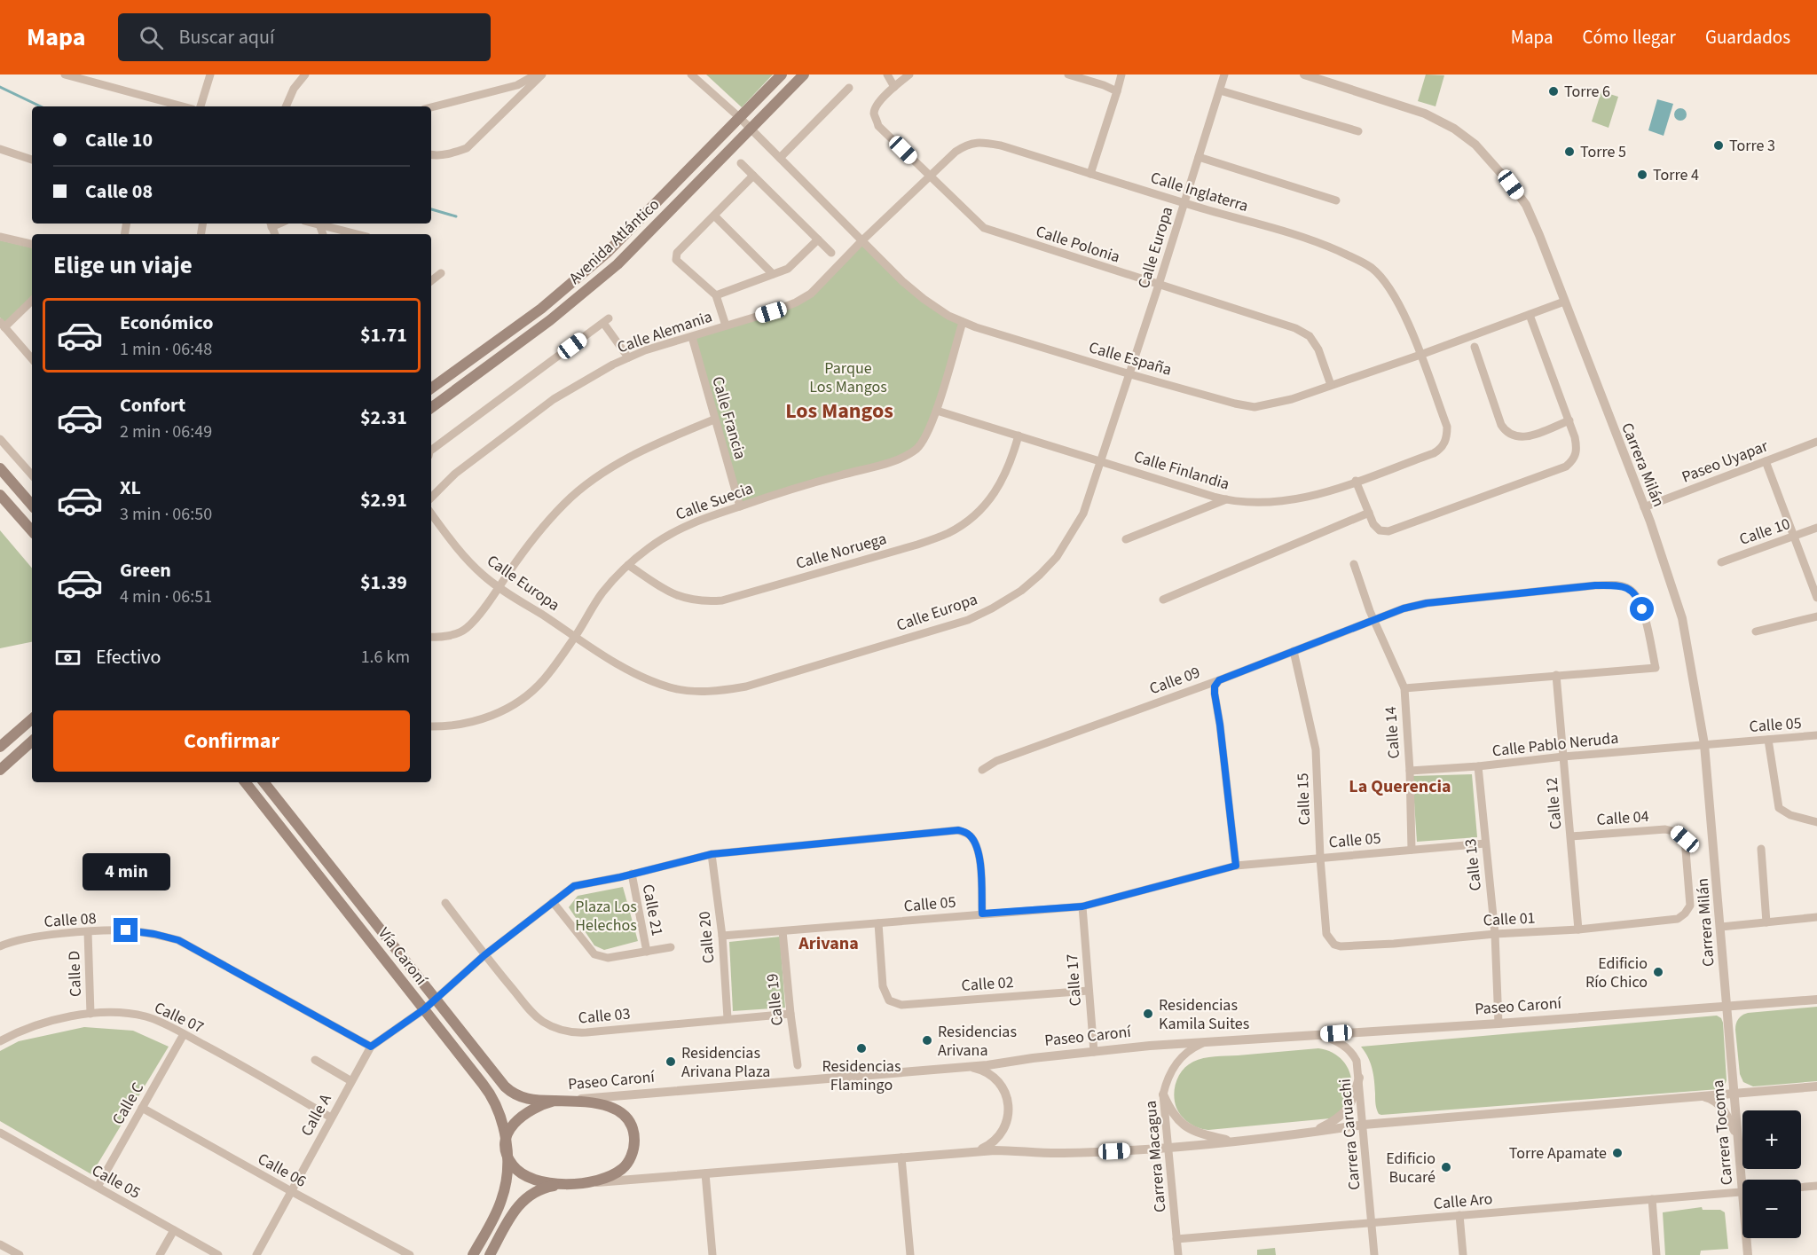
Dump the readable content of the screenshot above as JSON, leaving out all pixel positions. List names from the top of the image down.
{
  "streets": {
    "main road": ["Avenida Atlántico", "Vía Caroní", "Paseo Caroní"],
    "street": [
      "Calle Inglaterra",
      "Calle Polonia",
      "Calle Europa",
      "Calle Alemania",
      "Calle España",
      "Calle Francia",
      "Paseo Uyapar",
      "Carrera Milán",
      "Calle Finlandia",
      "Calle Suecia",
      "Calle 10",
      "Calle Noruega",
      "Calle 09",
      "Calle 05",
      "Calle 14",
      "Calle Pablo Neruda",
      "Calle 15",
      "Calle 12",
      "Calle 04",
      "Calle 13",
      "Calle 21",
      "Calle 01",
      "Calle 08",
      "Calle 20",
      "Calle D",
      "Calle 17",
      "Calle 02",
      "Calle 19",
      "Calle 03",
      "Calle 07",
      "Calle C",
      "Calle A",
      "Carrera Tocoma",
      "Carrera Caruachi",
      "Carrera Macagua",
      "Calle 06",
      "Calle Aro"
    ]
  },
  "crossings": [
    ["Calle Inglaterra", "Calle Polonia"],
    ["Calle Inglaterra", "Calle Europa"],
    ["Calle Inglaterra", "Calle Alemania"],
    ["Calle Inglaterra", "Calle España"],
    ["Calle Inglaterra", "Calle Finlandia"],
    ["Avenida Atlántico", "Calle España"],
    ["Calle Polonia", "Calle Europa"],
    ["Calle Polonia", "Calle España"],
    ["Calle Europa", "Calle España"],
    ["Calle Europa", "Calle Finlandia"],
    ["Calle Europa", "Calle Suecia"],
    ["Calle Alemania", "Calle España"],
    ["Calle Alemania", "Calle Francia"],
    ["Calle España", "Carrera Milán"],
    ["Calle España", "Calle Suecia"],
    ["Calle Francia", "Calle Suecia"],
    ["Paseo Uyapar", "Carrera Milán"],
    ["Carrera Milán", "Calle 05"],
    ["Carrera Milán", "Calle Pablo Neruda"],
    ["Carrera Milán", "Paseo Caroní"],
    ["Carrera Milán", "Carrera Tocoma"],
    ["Calle Finlandia", "Calle Suecia"],
    ["Calle Finlandia", "Calle Noruega"],
    ["Calle Suecia", "Calle Noruega"],
    ["Calle 09", "Calle 14"],
    ["Calle 09", "Calle 15"],
    ["Calle 09", "Calle 12"],
    ["Calle 05", "Calle 14"],
    ["Calle 05", "Calle Pablo Neruda"],
    ["Calle 05", "Calle 15"],
    ["Calle 05", "Calle 13"],
    ["Calle 05", "Calle 20"],
    ["Calle 05", "Calle 17"],
    ["Calle 05", "Calle 02"],
    ["Calle 05", "Calle 19"],
    ["Calle 05", "Calle C"],
    ["Calle 14", "Calle Pablo Neruda"],
    ["Calle Pablo Neruda", "Calle 12"],
    ["Calle Pablo Neruda", "Calle 13"],
    ["Calle 15", "Calle 01"],
    ["Calle 12", "Calle 04"],
    ["Calle 12", "Calle 01"],
    ["Calle 04", "Calle 01"],
    ["Calle 13", "Calle 01"],
    ["Calle 13", "Paseo Caroní"],
    ["Calle 08", "Calle D"],
    ["Calle 08", "Calle A"],
    ["Calle 20", "Calle 03"],
    ["Vía Caroní", "Paseo Caroní"],
    ["Vía Caroní", "Calle A"],
    ["Calle D", "Calle 07"],
    ["Calle 17", "Calle 02"],
    ["Calle 17", "Paseo Caroní"],
    ["Calle 19", "Calle 03"],
    ["Paseo Caroní", "Carrera Tocoma"],
    ["Paseo Caroní", "Carrera Caruachi"],
    ["Paseo Caroní", "Carrera Macagua"],
    ["Calle 07", "Calle C"],
    ["Calle 07", "Calle A"],
    ["Calle C", "Calle 06"],
    ["Calle A", "Calle 06"],
    ["Carrera Caruachi", "Calle Aro"],
    ["Carrera Macagua", "Calle Aro"]
  ],
  "districts": ["Los Mangos", "La Querencia", "Arivana"],
  "parks": ["Parque Los Mangos", "Plaza Los Helechos"],
  "places": [
    "Torre 6",
    "Torre 3",
    "Torre 5",
    "Torre 4",
    "Edificio Río Chico",
    "Residencias Kamila Suites",
    "Residencias Arivana",
    "Residencias Flamingo",
    "Residencias Arivana Plaza",
    "Torre Apamate",
    "Edificio Bucaré"
  ],
  "page": {
    "header": "Mapa",
    "search": "Buscar aquí",
    "nav": ["Mapa", "Cómo llegar", "Guardados"],
    "banner": ["Calle 10", "Calle 08"],
    "heading": "Elige un viaje",
    "list": [
      {
        "name": "Económico",
        "note": "1 min · 06:48",
        "value": "$1.71"
      },
      {
        "name": "Confort",
        "note": "2 min · 06:49",
        "value": "$2.31"
      },
      {
        "name": "XL",
        "note": "3 min · 06:50",
        "value": "$2.91"
      },
      {
        "name": "Green",
        "note": "4 min · 06:51",
        "value": "$1.39"
      }
    ],
    "pay": ["Efectivo", "1.6 km"],
    "buttons": "Confirmar",
    "bubble": "4 min",
    "map_buttons": ["+", "−"]
  }
}
